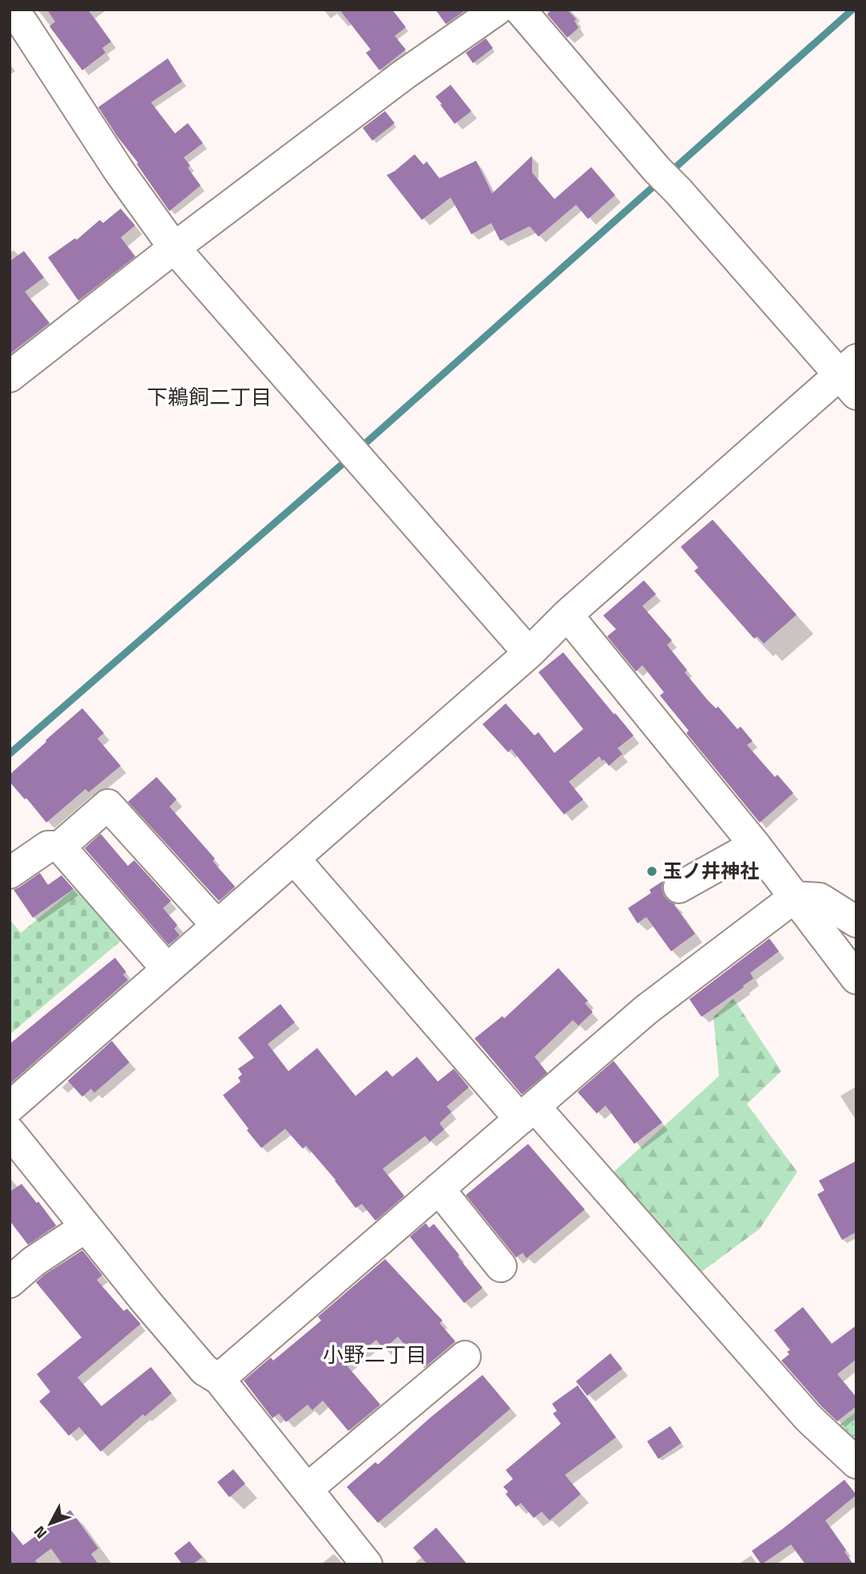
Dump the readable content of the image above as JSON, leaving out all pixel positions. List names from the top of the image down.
{
  "districts": ["下鵜飼二丁目", "小野二丁目"],
  "places": ["玉ノ井神社"],
  "north": "bottom left"
}
